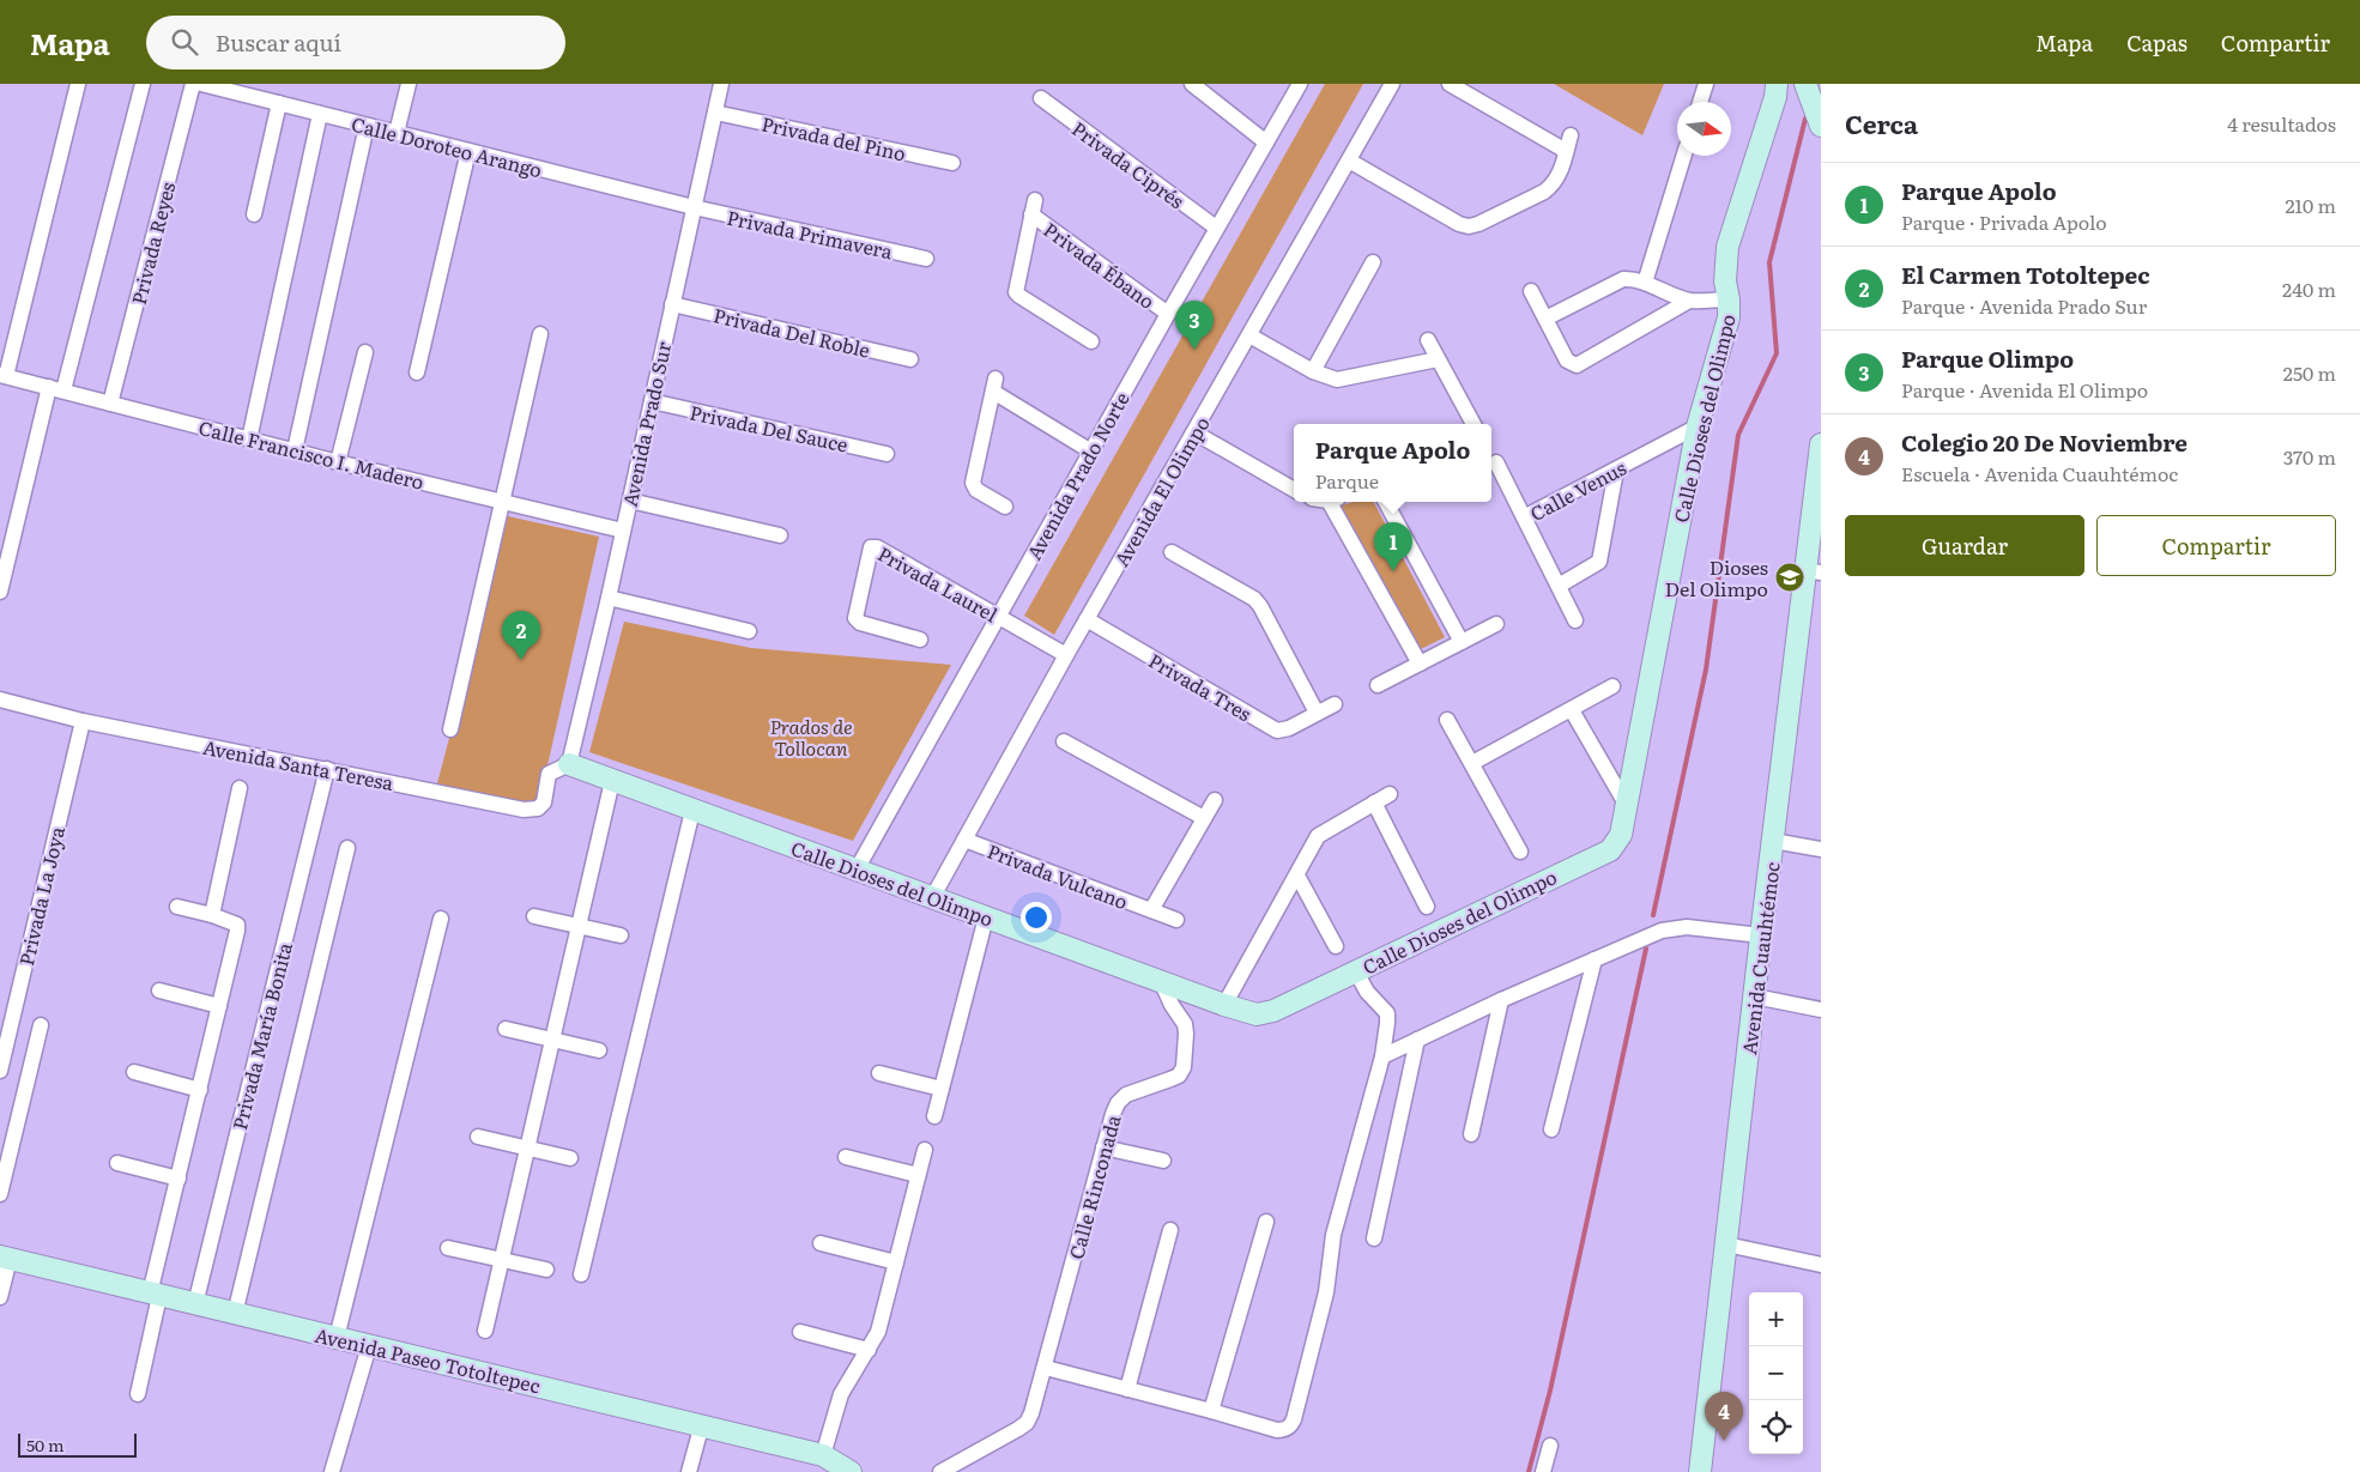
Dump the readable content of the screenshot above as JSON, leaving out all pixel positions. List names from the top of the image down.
{
  "streets": {
    "main road": ["Calle Dioses del Olimpo", "Avenida Cuauhtémoc", "Avenida Paseo Totoltepec"],
    "street": [
      "Privada del Pino",
      "Calle Doroteo Arango",
      "Privada Ciprés",
      "Privada Primavera",
      "Privada Reyes",
      "Privada Ébano",
      "Privada Del Roble",
      "Avenida Prado Sur",
      "Privada Del Sauce",
      "Calle Francisco I. Madero",
      "Avenida Prado Norte",
      "Calle Venus",
      "Avenida El Olimpo",
      "Privada Laurel",
      "Privada Tres",
      "Avenida Santa Teresa",
      "Privada Vulcano",
      "Privada La Joya",
      "Privada María Bonita",
      "Calle Rinconada"
    ]
  },
  "crossings": [
    ["Privada del Pino", "Avenida Prado Sur"],
    ["Calle Doroteo Arango", "Privada Primavera"],
    ["Calle Doroteo Arango", "Avenida Prado Sur"],
    ["Privada Ciprés", "Avenida Prado Norte"],
    ["Privada Primavera", "Avenida Prado Sur"],
    ["Privada Reyes", "Calle Francisco I. Madero"],
    ["Privada Ébano", "Avenida Prado Norte"],
    ["Privada Del Roble", "Avenida Prado Sur"],
    ["Calle Dioses del Olimpo", "Avenida Prado Sur"],
    ["Calle Dioses del Olimpo", "Avenida Prado Norte"],
    ["Calle Dioses del Olimpo", "Calle Venus"],
    ["Calle Dioses del Olimpo", "Avenida El Olimpo"],
    ["Calle Dioses del Olimpo", "Avenida Santa Teresa"],
    ["Calle Dioses del Olimpo", "Calle Rinconada"],
    ["Avenida Prado Sur", "Privada Del Sauce"],
    ["Avenida Prado Sur", "Calle Francisco I. Madero"],
    ["Avenida Prado Sur", "Avenida Santa Teresa"],
    ["Avenida Prado Norte", "Privada Laurel"],
    ["Avenida El Olimpo", "Privada Laurel"],
    ["Avenida El Olimpo", "Privada Tres"],
    ["Avenida El Olimpo", "Privada Vulcano"],
    ["Avenida Santa Teresa", "Privada La Joya"],
    ["Avenida Santa Teresa", "Privada María Bonita"],
    ["Privada María Bonita", "Avenida Paseo Totoltepec"]
  ],
  "parks": ["Prados de Tollocan"],
  "places": {
    "school or university": ["Dioses Del Olimpo"]
  },
  "scale_bar": "50 m",
  "north": "right",
  "page": {
    "header": "Mapa",
    "search": "Buscar aquí",
    "nav": ["Mapa", "Capas", "Compartir"],
    "heading": ["Cerca", "4 resultados"],
    "list": [
      {
        "mark": "1",
        "name": "Parque Apolo",
        "note": "Parque · Privada Apolo",
        "value": "210 m"
      },
      {
        "mark": "2",
        "name": "El Carmen Totoltepec",
        "note": "Parque · Avenida Prado Sur",
        "value": "240 m"
      },
      {
        "mark": "3",
        "name": "Parque Olimpo",
        "note": "Parque · Avenida El Olimpo",
        "value": "250 m"
      },
      {
        "mark": "4",
        "name": "Colegio 20 De Noviembre",
        "note": "Escuela · Avenida Cuauhtémoc",
        "value": "370 m"
      }
    ],
    "pins": [
      "3",
      "1",
      "2",
      "4"
    ],
    "popup": ["Parque Apolo", "Parque"],
    "buttons": ["Guardar", "Compartir"],
    "map_buttons": ["+", "−"],
    "scale": "50 m"
  }
}
